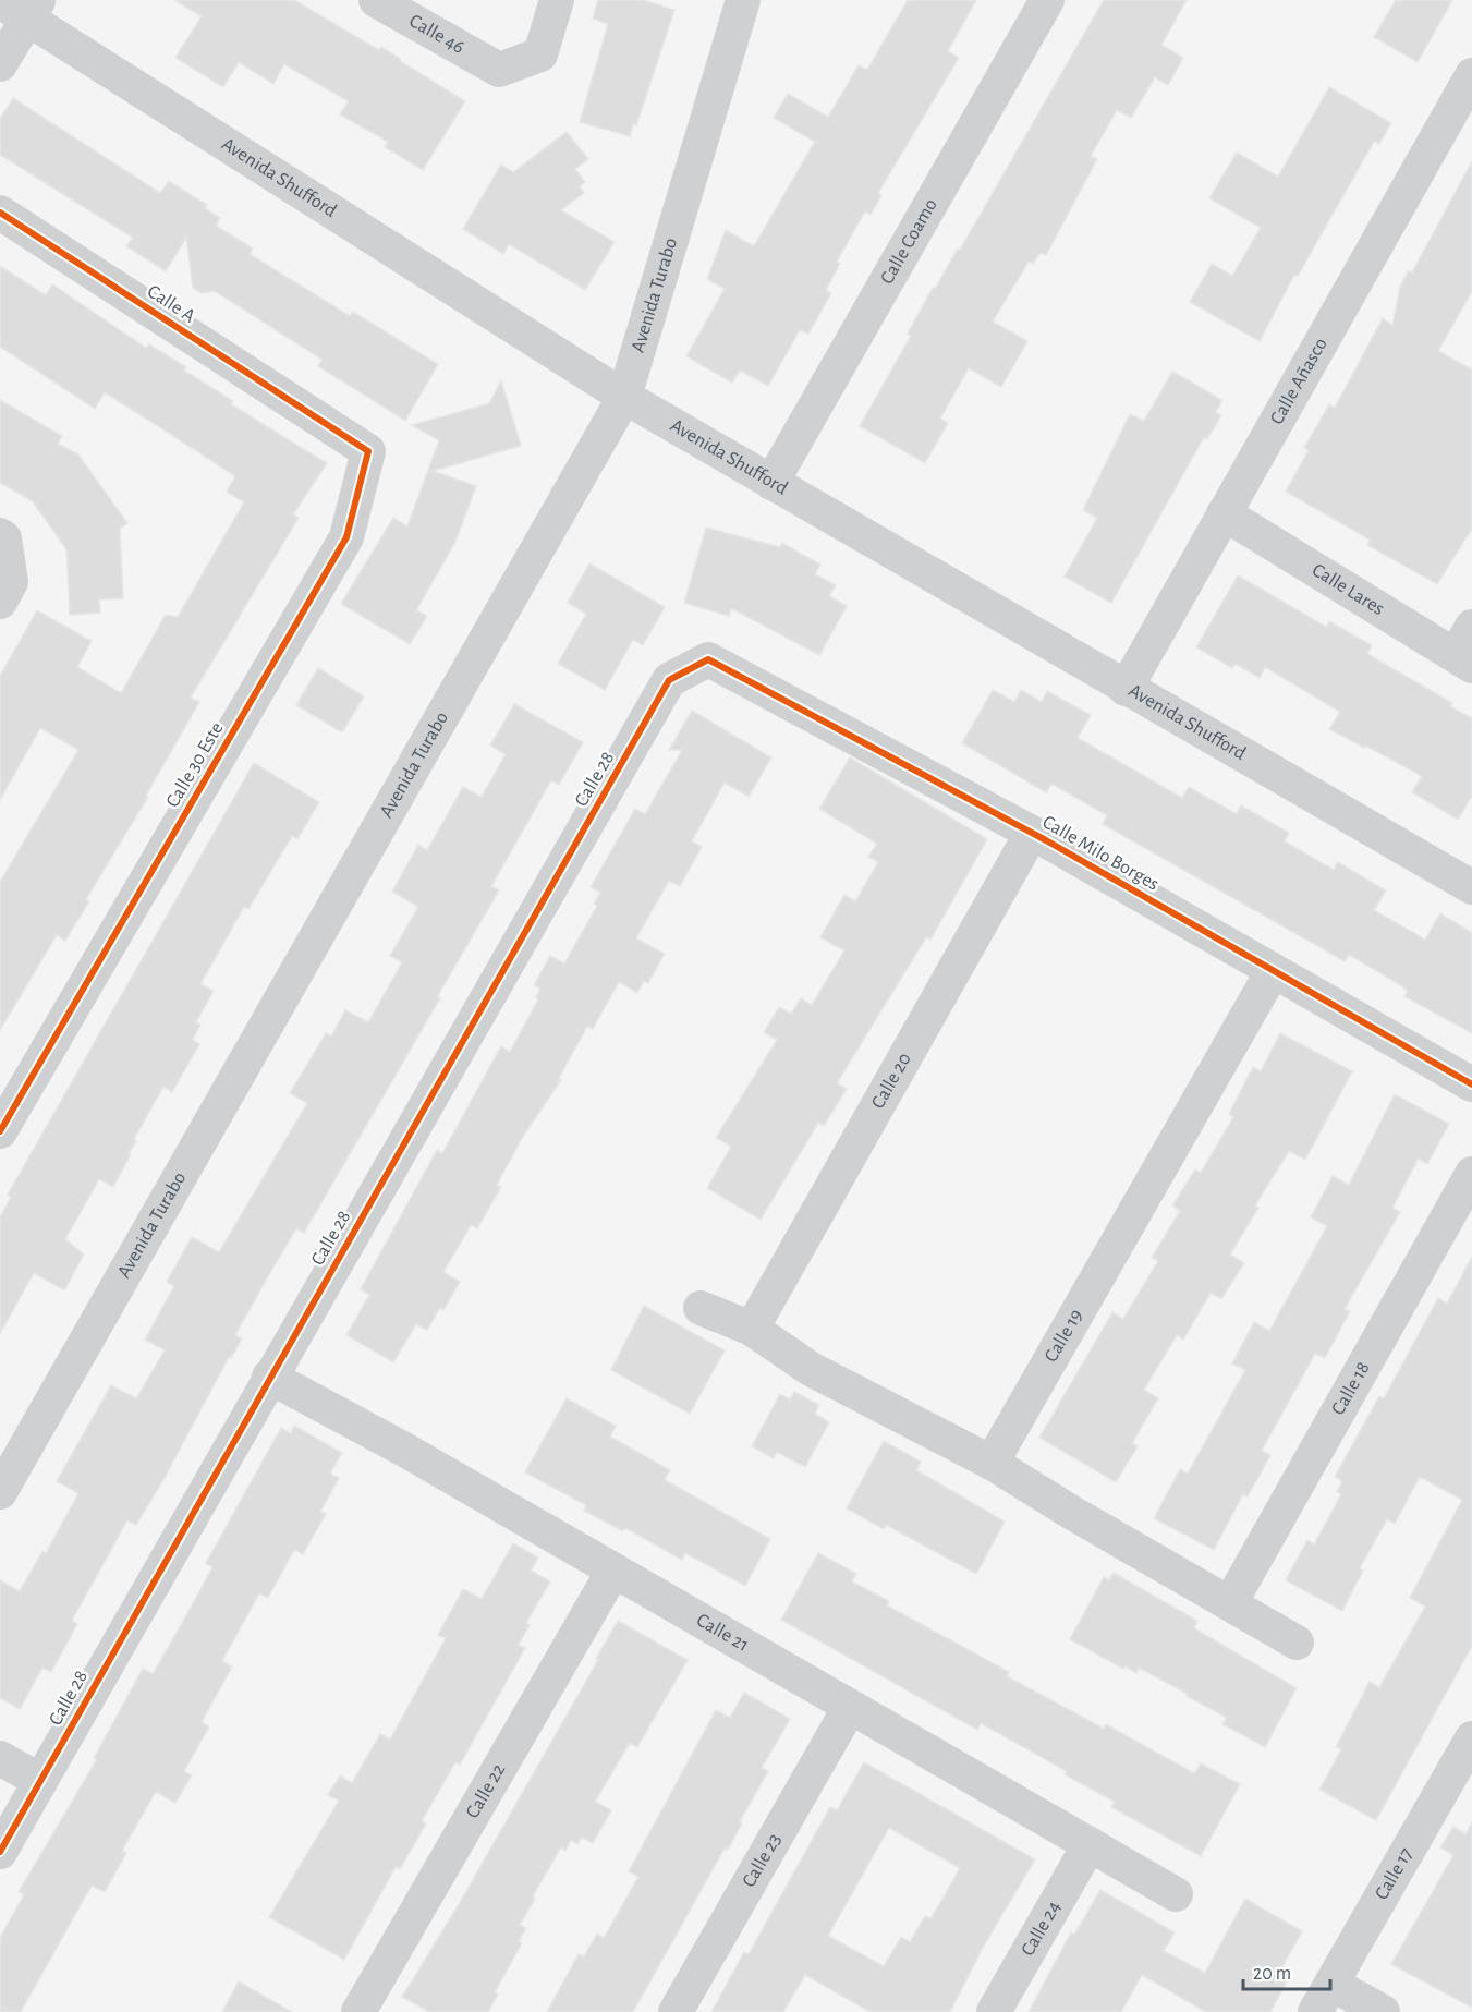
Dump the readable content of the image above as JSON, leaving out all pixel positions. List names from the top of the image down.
{
  "streets": {
    "street": [
      "Calle 46",
      "Avenida Shufford",
      "Calle Coamo",
      "Avenida Turabo",
      "Calle A",
      "Calle Añasco",
      "Calle Lares",
      "Calle 30 Este",
      "Calle 28",
      "Calle Milo Borges",
      "Calle 20",
      "Calle 19",
      "Calle 18",
      "Calle 21",
      "Calle 22",
      "Calle 23",
      "Calle 17",
      "Calle 24"
    ]
  },
  "crossings": [
    ["Avenida Shufford", "Calle Coamo"],
    ["Avenida Shufford", "Avenida Turabo"],
    ["Avenida Shufford", "Calle Añasco"],
    ["Calle A", "Calle 30 Este"],
    ["Calle Añasco", "Calle Lares"],
    ["Calle 28", "Calle Milo Borges"],
    ["Calle 28", "Calle 21"],
    ["Calle Milo Borges", "Calle 20"],
    ["Calle Milo Borges", "Calle 19"],
    ["Calle 21", "Calle 22"],
    ["Calle 21", "Calle 23"],
    ["Calle 21", "Calle 24"]
  ],
  "scale_bar": "20 m"
}
